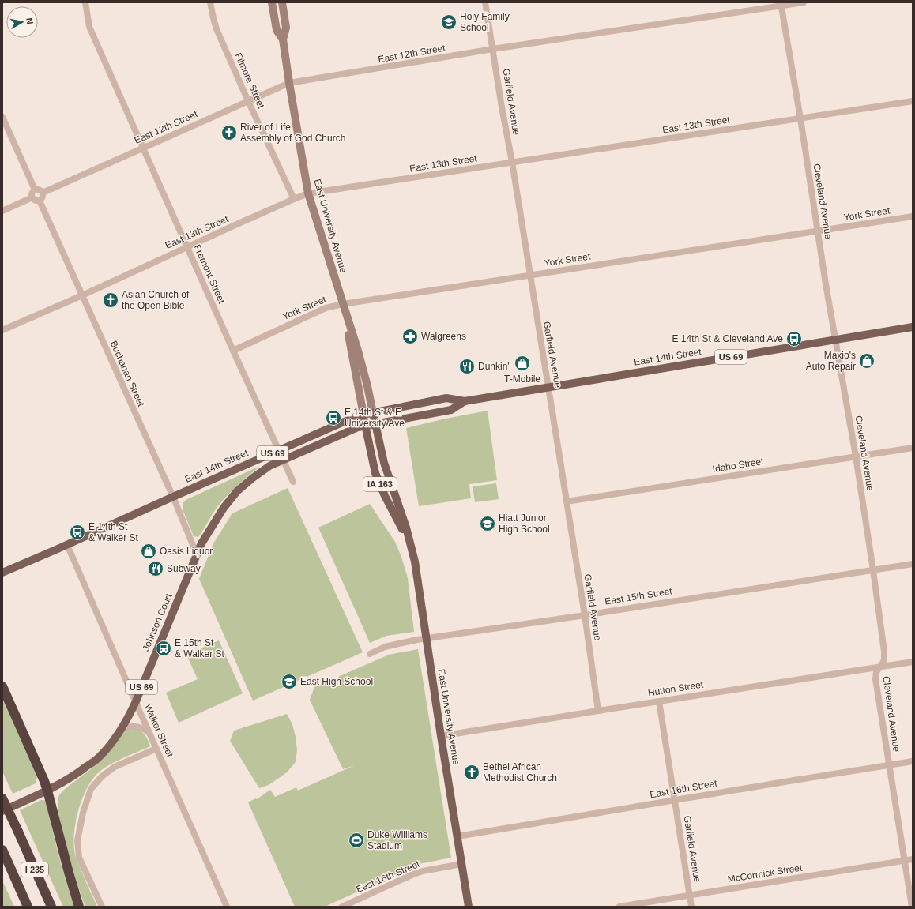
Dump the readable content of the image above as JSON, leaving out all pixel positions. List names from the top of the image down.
{
  "streets": {
    "highway": ["I 235"],
    "main road": [
      "East University Avenue",
      "East 14th Street",
      "US 69",
      "IA 163",
      "Johnson Court"
    ],
    "street": [
      "East 12th Street",
      "Filmore Street",
      "Garfield Avenue",
      "East 13th Street",
      "Cleveland Avenue",
      "York Street",
      "Fremont Street",
      "Buchanan Street",
      "Idaho Street",
      "East 15th Street",
      "Hutton Street",
      "Walker Street",
      "East 16th Street",
      "McCormick Street"
    ]
  },
  "crossings": [
    ["East 12th Street", "Filmore Street"],
    ["East 12th Street", "Garfield Avenue"],
    ["East 12th Street", "Cleveland Avenue"],
    ["East 12th Street", "East University Avenue"],
    ["East 12th Street", "Fremont Street"],
    ["East 12th Street", "Buchanan Street"],
    ["Filmore Street", "East 13th Street"],
    ["Garfield Avenue", "East 13th Street"],
    ["Garfield Avenue", "York Street"],
    ["Garfield Avenue", "East 14th Street"],
    ["Garfield Avenue", "Idaho Street"],
    ["Garfield Avenue", "East 15th Street"],
    ["Garfield Avenue", "Hutton Street"],
    ["Garfield Avenue", "East 16th Street"],
    ["Garfield Avenue", "McCormick Street"],
    ["East 13th Street", "Cleveland Avenue"],
    ["East 13th Street", "East University Avenue"],
    ["East 13th Street", "Fremont Street"],
    ["East 13th Street", "Buchanan Street"],
    ["Cleveland Avenue", "York Street"],
    ["Cleveland Avenue", "East 14th Street"],
    ["Cleveland Avenue", "Idaho Street"],
    ["Cleveland Avenue", "East 15th Street"],
    ["Cleveland Avenue", "Hutton Street"],
    ["Cleveland Avenue", "East 16th Street"],
    ["Cleveland Avenue", "McCormick Street"],
    ["York Street", "East University Avenue"],
    ["York Street", "Fremont Street"],
    ["East University Avenue", "East 14th Street"],
    ["East University Avenue", "East 15th Street"],
    ["East University Avenue", "Hutton Street"],
    ["East University Avenue", "East 16th Street"],
    ["Fremont Street", "East 14th Street"],
    ["Fremont Street", "Johnson Court"],
    ["East 14th Street", "Buchanan Street"],
    ["East 14th Street", "Johnson Court"],
    ["East 14th Street", "Walker Street"],
    ["US 69", "Johnson Court"],
    ["Buchanan Street", "Johnson Court"],
    ["Johnson Court", "Walker Street"]
  ],
  "places": {
    "school or university": ["Holy Family School", "Hiatt Junior High School", "East High School"],
    "church": ["River of Life Assembly of God Church", "Asian Church of the Open Bible", "Bethel African Methodist Church"],
    "pharmacy": ["Walgreens"],
    "bus stop": [
      "E 14th St & Cleveland Ave",
      "E 14th St & E University Ave",
      "E 14th St & Walker St",
      "E 15th St & Walker St"
    ],
    "shop": ["Maxio's Auto Repair", "T-Mobile", "Oasis Liquor"],
    "restaurant": ["Dunkin'", "Subway"],
    "sports": ["Duke Williams Stadium"]
  },
  "north": "right"
}
